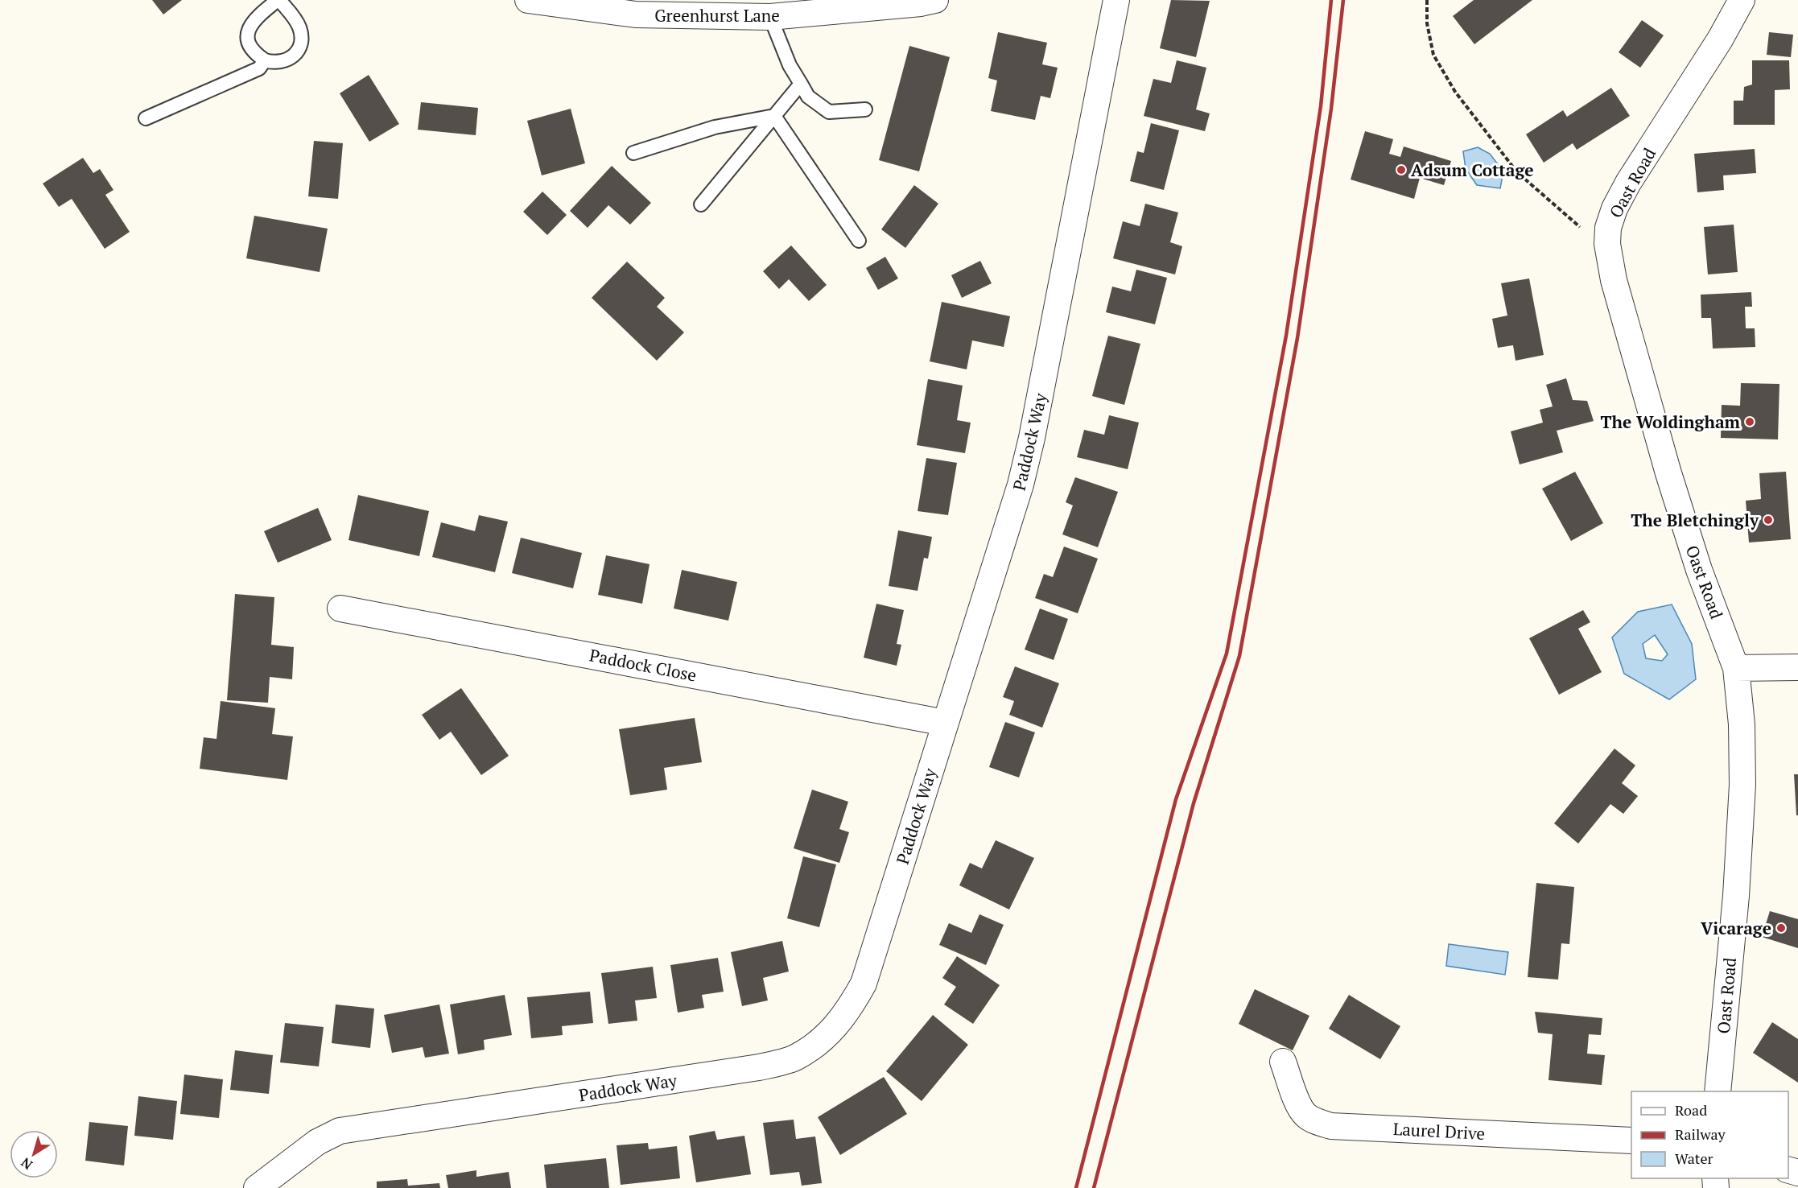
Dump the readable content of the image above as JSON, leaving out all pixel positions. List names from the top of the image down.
{
  "streets": {
    "street": [
      "Greenhurst Lane",
      "Oast Road",
      "Paddock Way",
      "Paddock Close",
      "Laurel Drive"
    ]
  },
  "crossings": [
    ["Paddock Way", "Paddock Close"]
  ],
  "places": [
    "Adsum Cottage",
    "The Woldingham",
    "The Bletchingly",
    "Vicarage"
  ],
  "legend": ["Road", "Railway", "Water"],
  "north": "bottom left"
}
